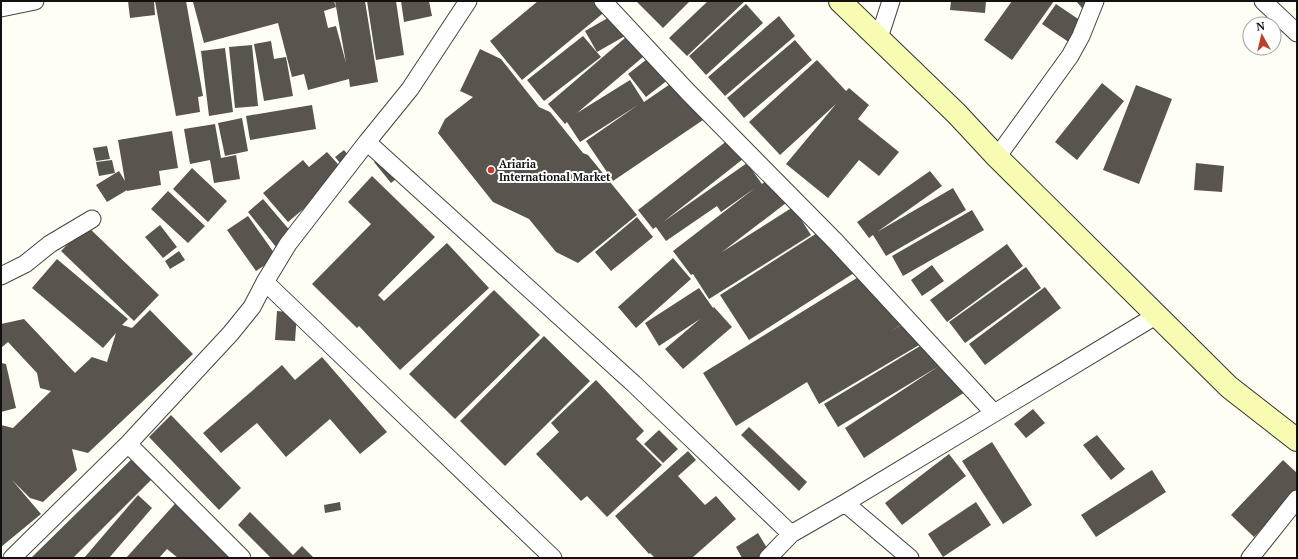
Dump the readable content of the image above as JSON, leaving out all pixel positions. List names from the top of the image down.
{
  "places": ["Ariaria International Market"],
  "north": "top"
}
